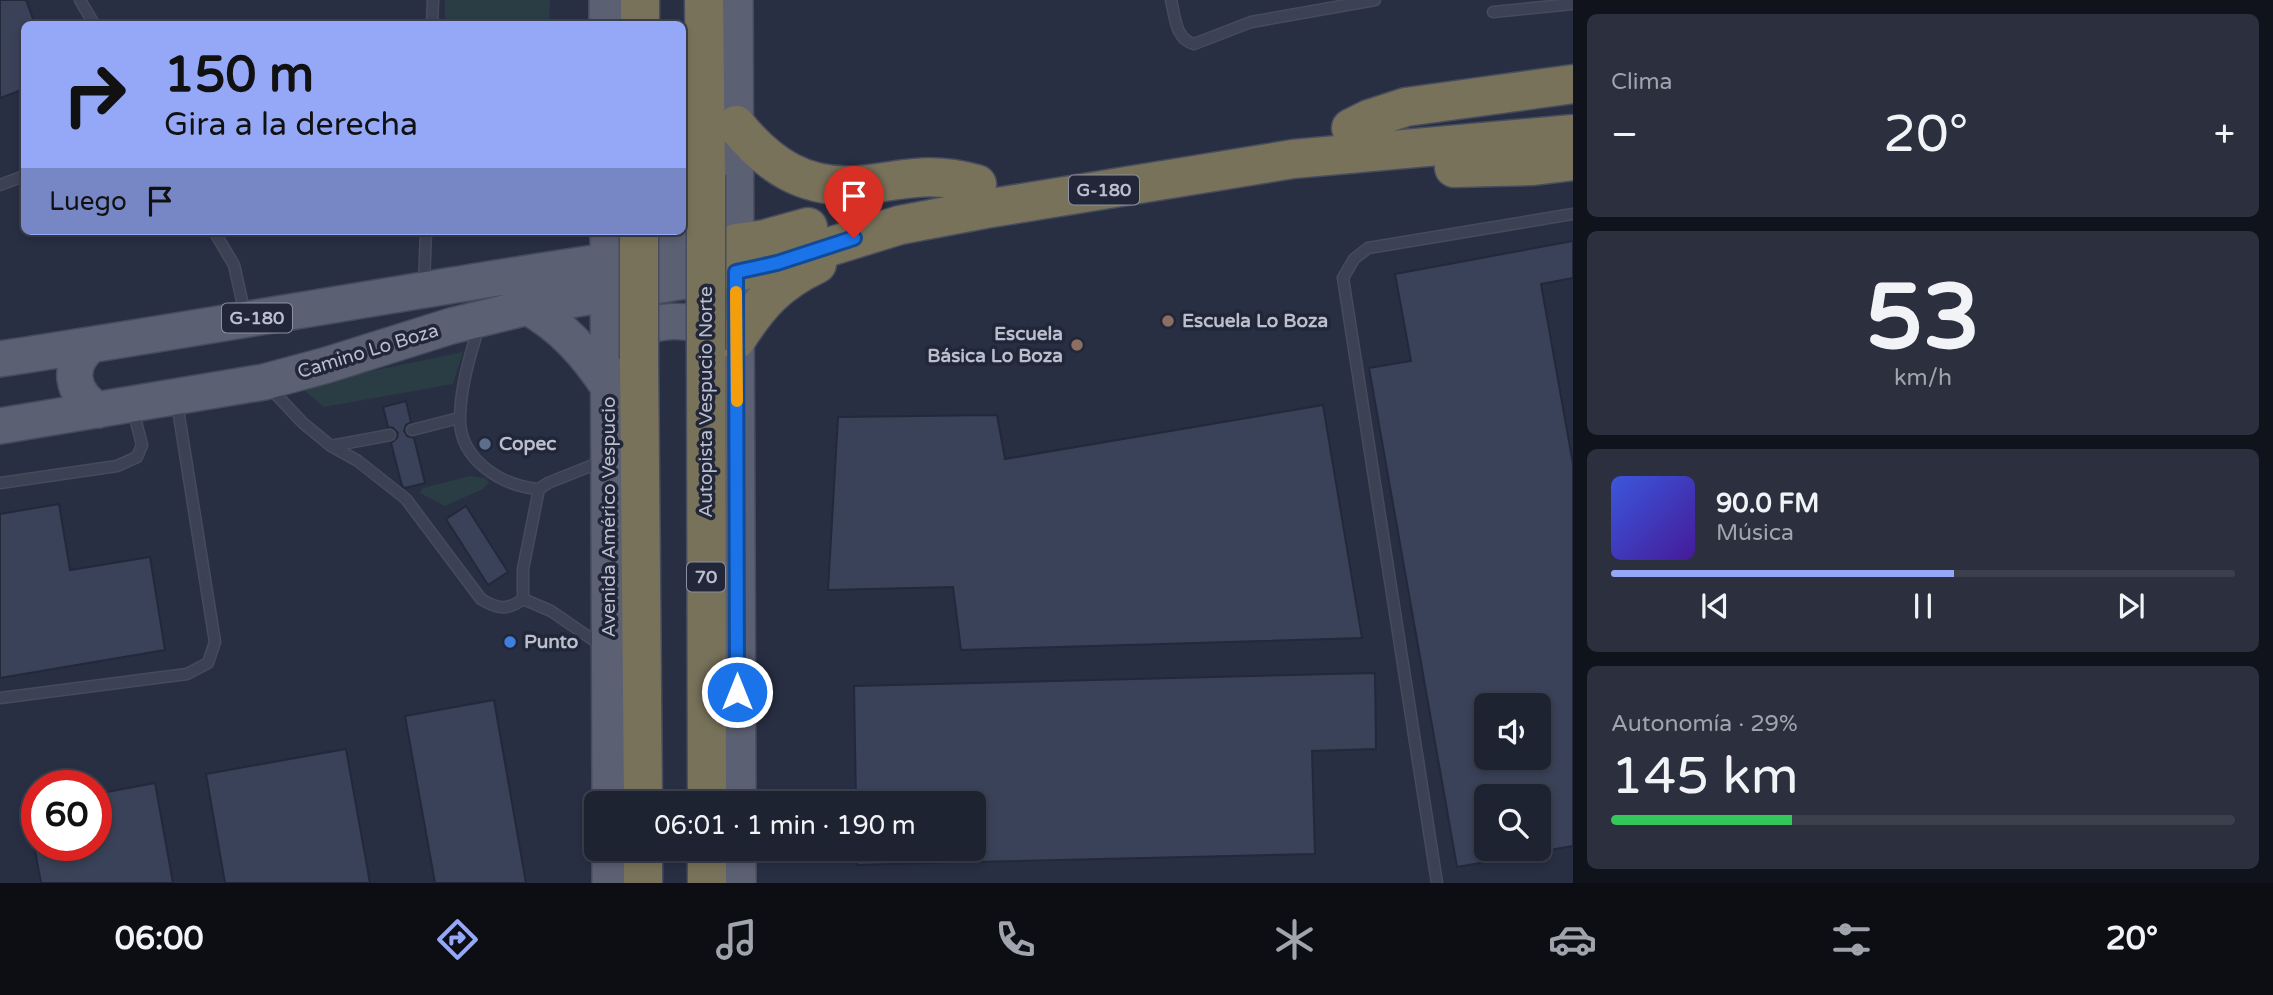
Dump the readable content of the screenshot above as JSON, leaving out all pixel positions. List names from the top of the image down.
{
  "streets": {
    "highway": ["G-180", "Autopista Vespucio Norte", "70"],
    "main road": ["Camino Lo Boza", "Avenida Américo Vespucio"]
  },
  "crossings": [
    ["G-180", "Camino Lo Boza"],
    ["Camino Lo Boza", "Avenida Américo Vespucio"]
  ],
  "places": [
    "Escuela Lo Boza",
    "Escuela Básica Lo Boza",
    "Copec",
    "Punto"
  ],
  "page": {
    "tile": [
      "Clima",
      ["53", "km/h"],
      ["Autonomía · 29%", "145 km"]
    ],
    "turn": ["150 m", "Gira a la derecha"],
    "heat": ["−", "20°", "+"],
    "then": "Luego",
    "song": ["90.0 FM", "Música"],
    "limit": "60",
    "trip": "06:01 · 1 min · 190 m",
    "tabs": ["06:00", "20°"]
  }
}
